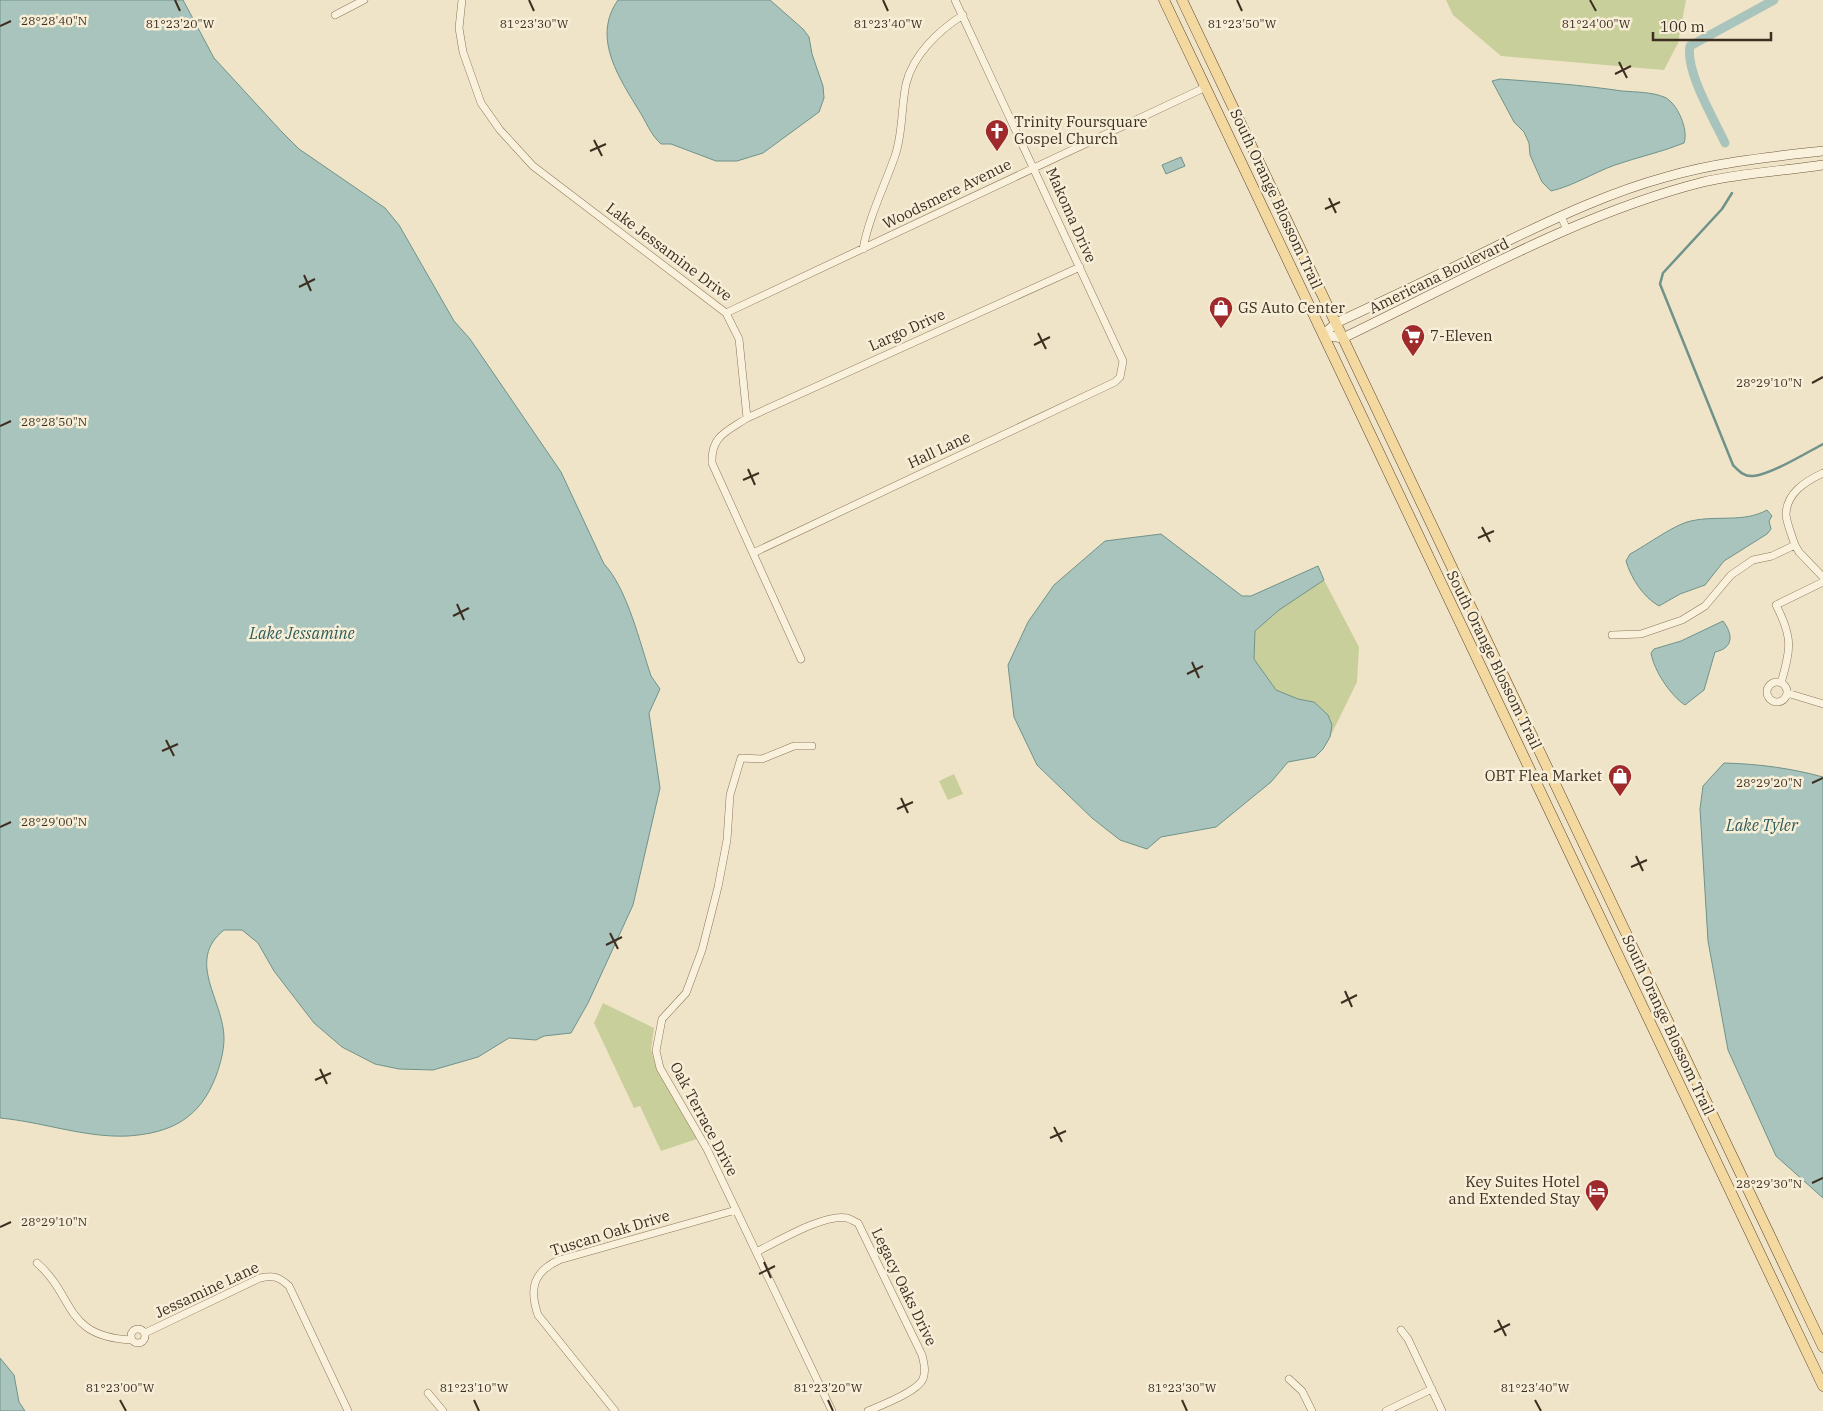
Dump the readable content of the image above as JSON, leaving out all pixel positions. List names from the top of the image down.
{
  "streets": {
    "main road": ["South Orange Blossom Trail", "Americana Boulevard"],
    "street": [
      "Woodsmere Avenue",
      "Makoma Drive",
      "Lake Jessamine Drive",
      "Largo Drive",
      "Hall Lane",
      "Oak Terrace Drive",
      "Tuscan Oak Drive",
      "Legacy Oaks Drive",
      "Jessamine Lane"
    ]
  },
  "crossings": [
    ["Woodsmere Avenue", "South Orange Blossom Trail"],
    ["Woodsmere Avenue", "Makoma Drive"],
    ["Woodsmere Avenue", "Lake Jessamine Drive"],
    ["South Orange Blossom Trail", "Americana Boulevard"],
    ["Makoma Drive", "Largo Drive"],
    ["Makoma Drive", "Hall Lane"],
    ["Lake Jessamine Drive", "Largo Drive"],
    ["Oak Terrace Drive", "Tuscan Oak Drive"],
    ["Oak Terrace Drive", "Legacy Oaks Drive"]
  ],
  "water": ["Lake Jessamine", "Lake Tyler"],
  "places": {
    "church": ["Trinity Foursquare Gospel Church"],
    "shop": ["GS Auto Center", "OBT Flea Market"],
    "supermarket": ["7-Eleven"],
    "hotel": ["Key Suites Hotel and Extended Stay"]
  },
  "scale_bar": "100 m",
  "coordinates": [
    "28°28'40\"N",
    "81°23'20\"W",
    "81°23'30\"W",
    "81°23'40\"W",
    "81°23'50\"W",
    "81°24'00\"W",
    "28°29'10\"N",
    "28°28'50\"N",
    "28°29'20\"N",
    "28°29'00\"N",
    "28°29'30\"N",
    "81°23'00\"W",
    "81°23'10\"W"
  ]
}
